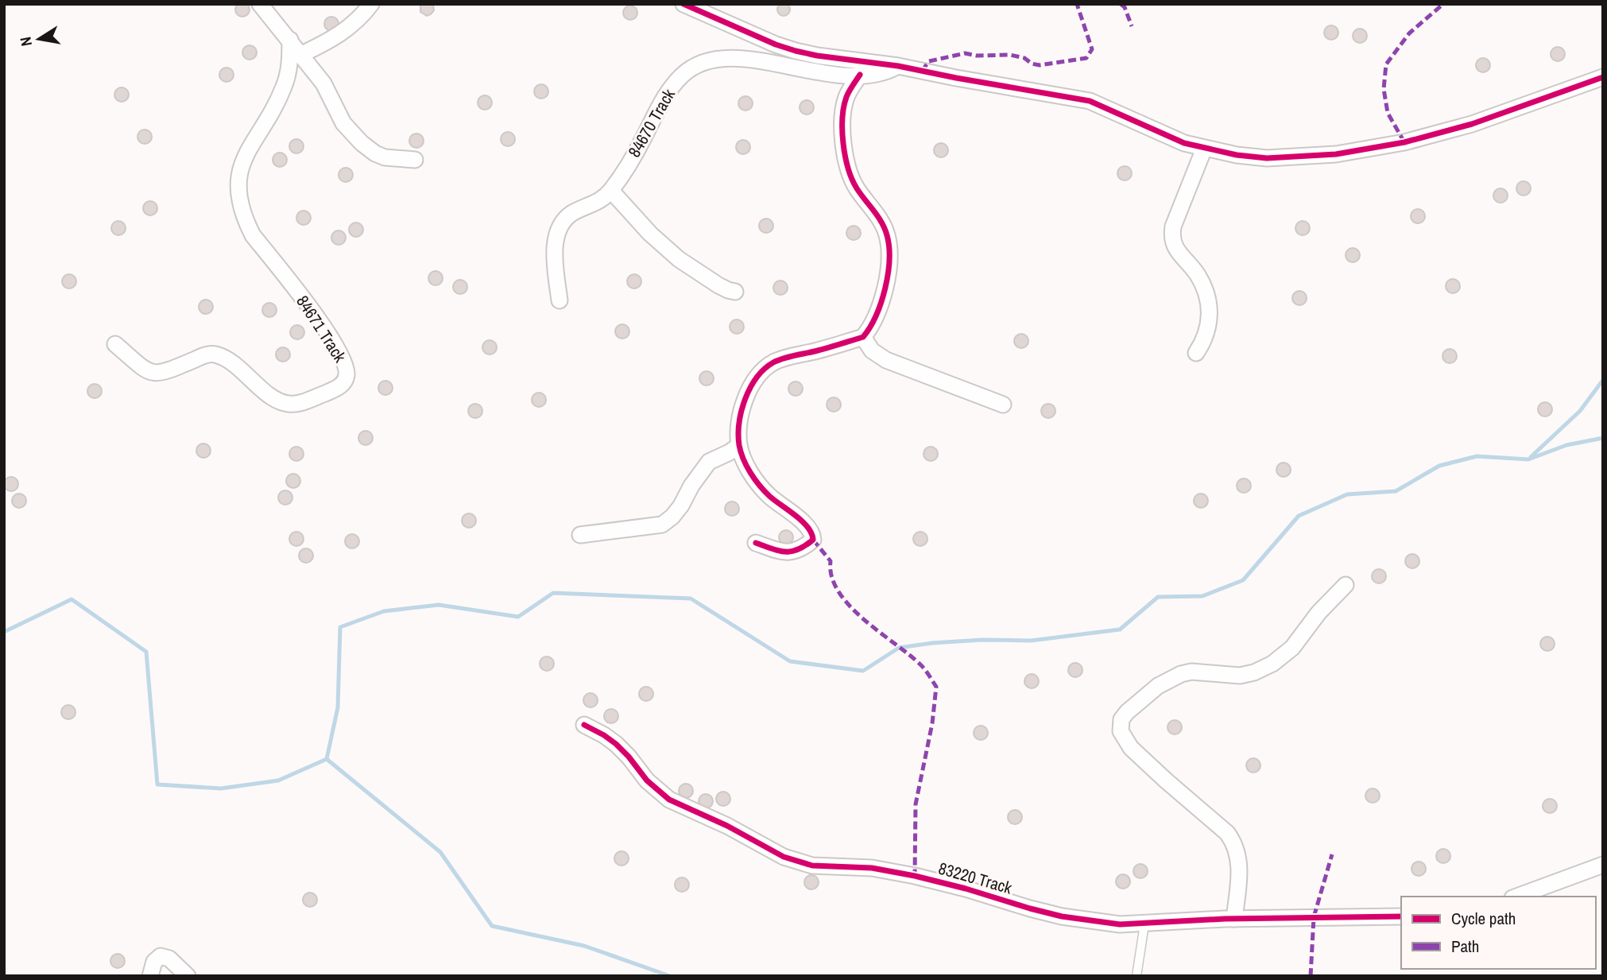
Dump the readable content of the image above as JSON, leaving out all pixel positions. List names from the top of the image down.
{
  "streets": {
    "street": ["84670 Track", "84671 Track", "83220 Track"]
  },
  "legend": ["Cycle path", "Path"],
  "north": "left"
}
